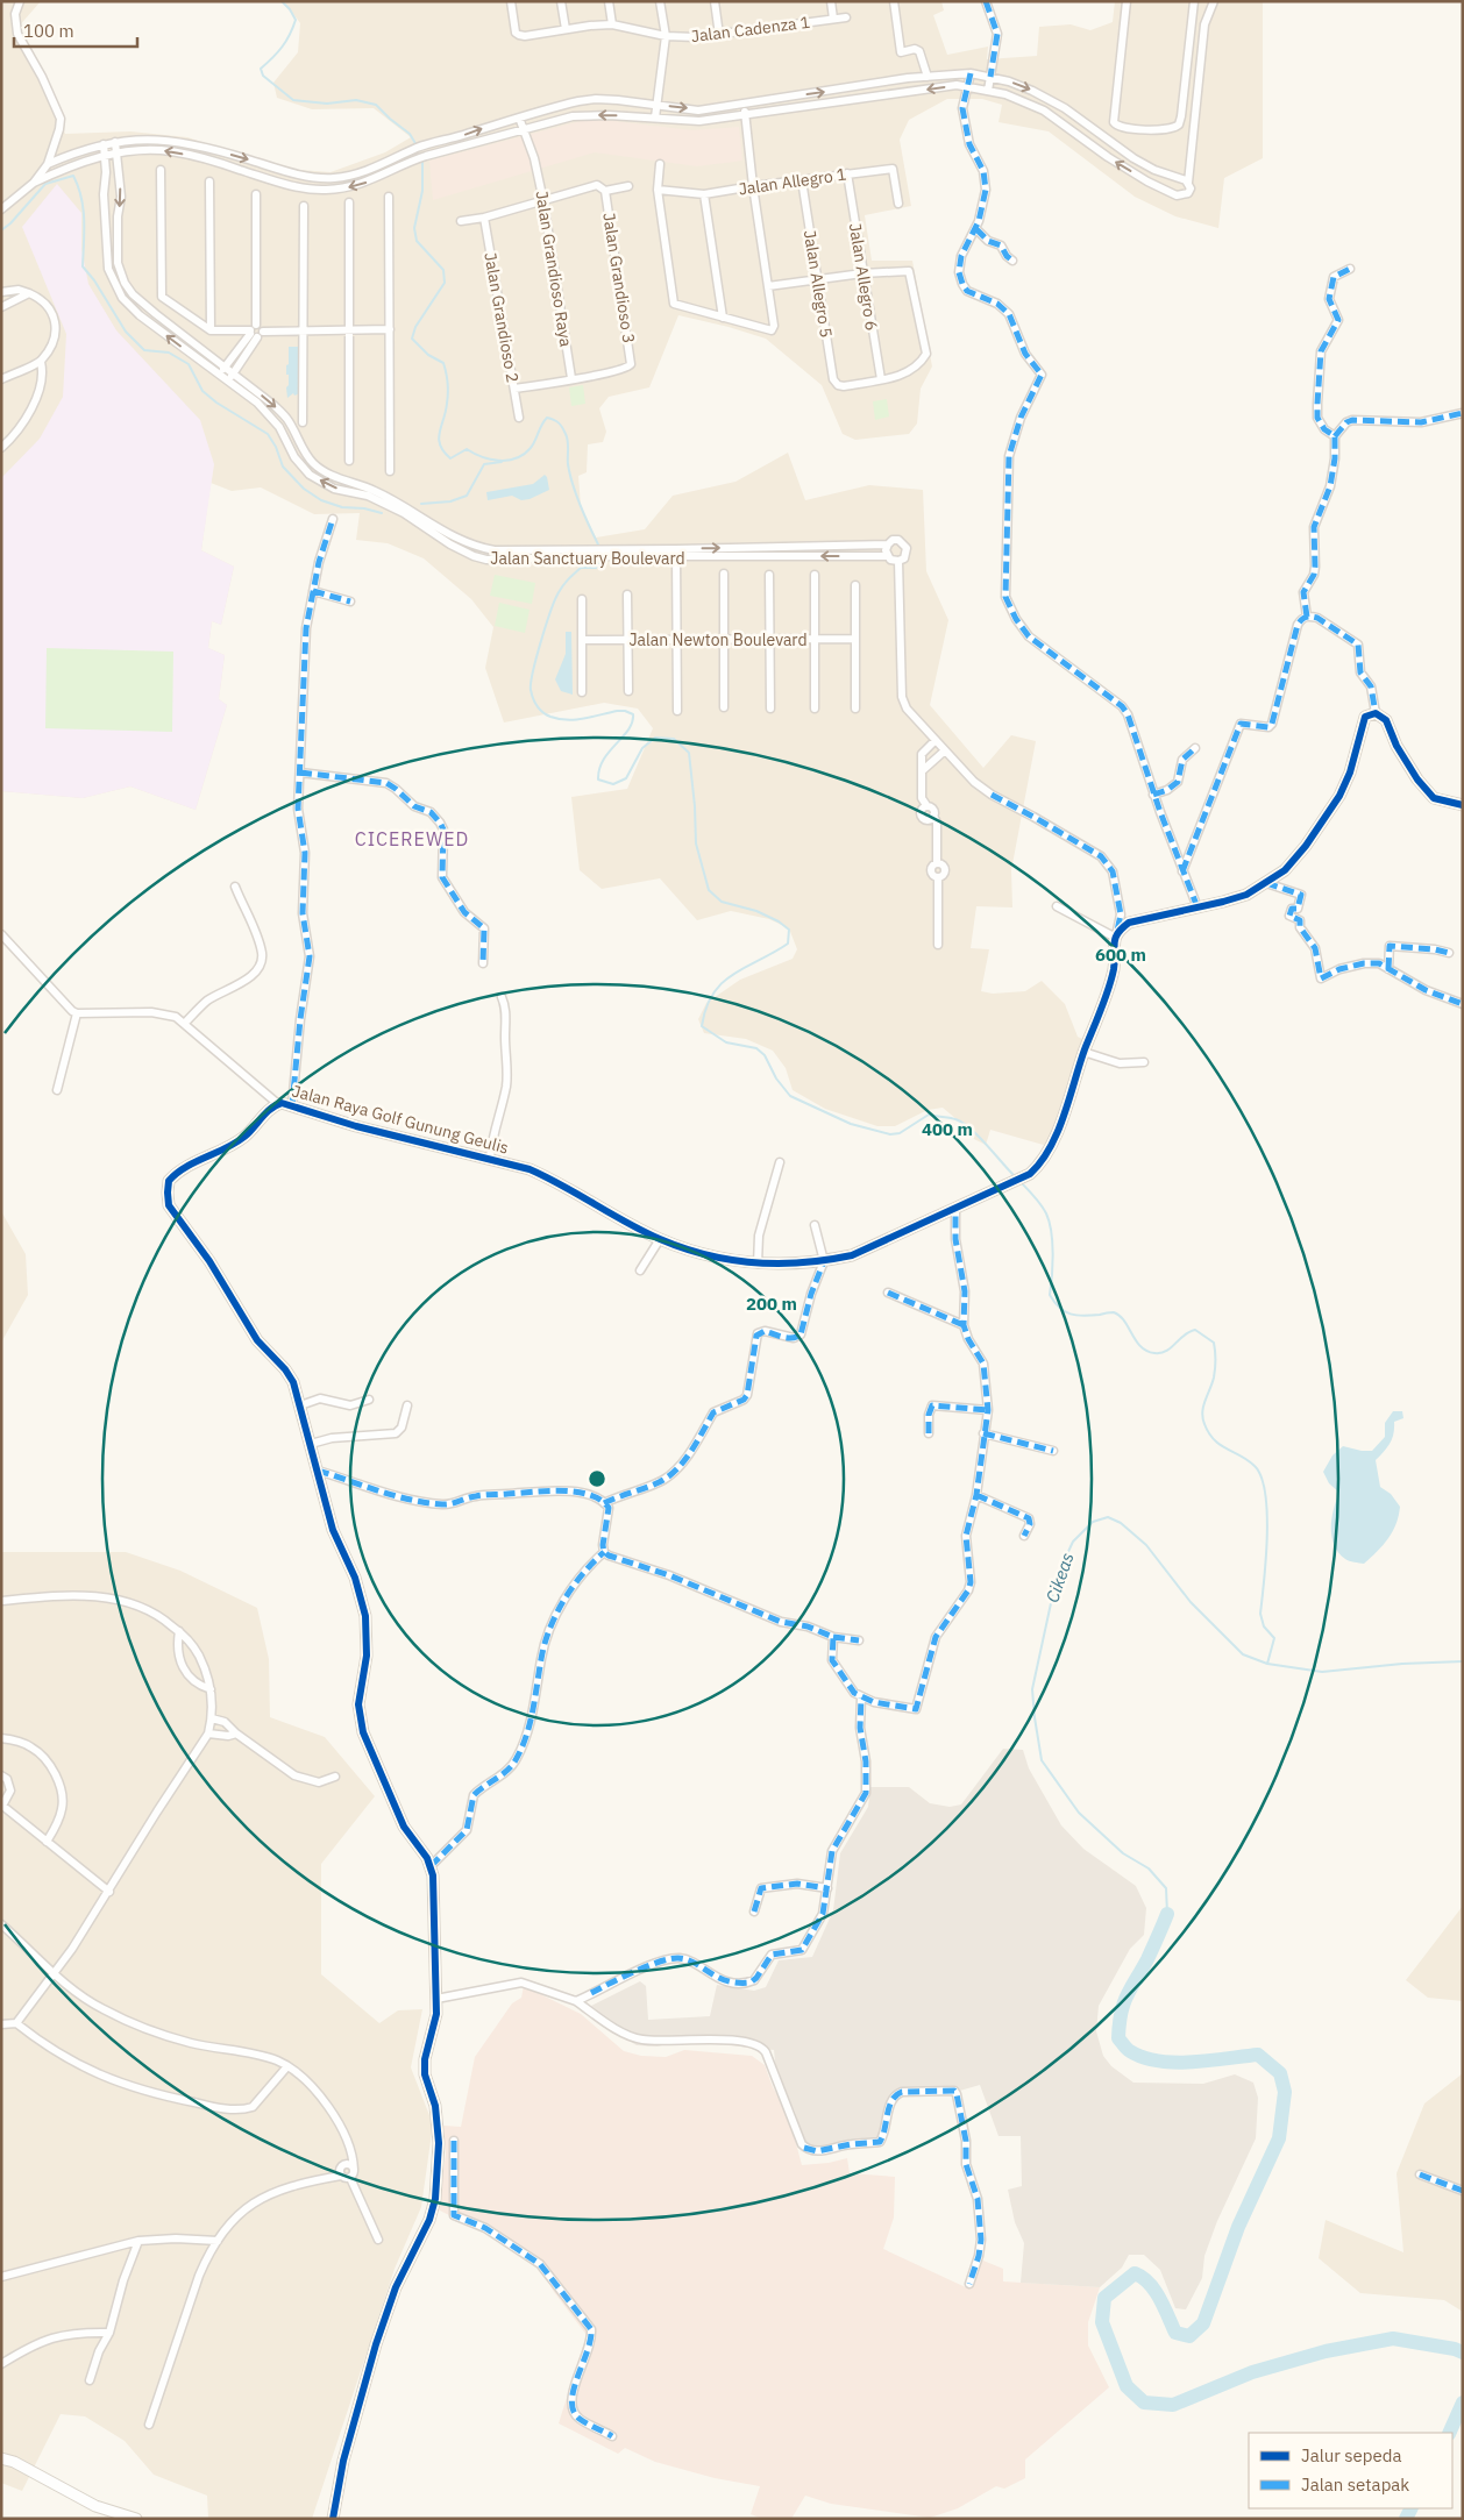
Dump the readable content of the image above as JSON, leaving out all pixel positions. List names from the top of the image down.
{
  "streets": {
    "main road": ["Jalan Raya Golf Gunung Geulis"],
    "street": [
      "Jalan Cadenza 1",
      "Jalan Allegro 1",
      "Jalan Grandioso Raya",
      "Jalan Allegro 6",
      "Jalan Grandioso 3",
      "Jalan Allegro 5",
      "Jalan Grandioso 2",
      "Jalan Sanctuary Boulevard",
      "Jalan Newton Boulevard"
    ]
  },
  "crossings": [
    ["Jalan Allegro 1", "Jalan Allegro 6"],
    ["Jalan Allegro 1", "Jalan Allegro 5"],
    ["Jalan Grandioso Raya", "Jalan Grandioso 3"],
    ["Jalan Allegro 6", "Jalan Allegro 5"]
  ],
  "districts": ["CICEREWED"],
  "water": ["Cikeas"],
  "legend": ["Jalur sepeda", "Jalan setapak"],
  "scale_bar": "100 m",
  "rings": ["600 m", "400 m", "200 m"]
}
